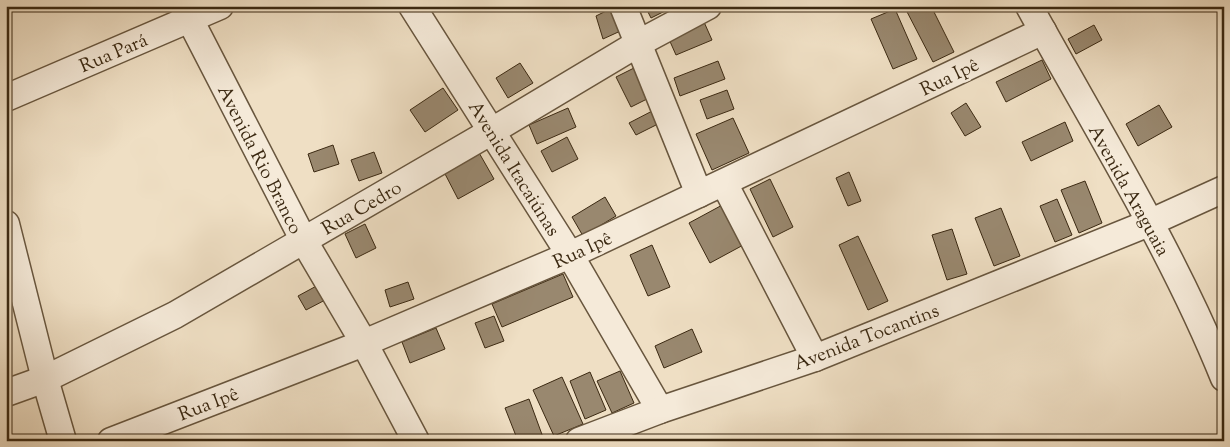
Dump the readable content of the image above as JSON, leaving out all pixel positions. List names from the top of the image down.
{
  "streets": {
    "street": [
      "Rua Pará",
      "Rua Ipê",
      "Avenida Rio Branco",
      "Avenida Itacaiúnas",
      "Avenida Araguaia",
      "Rua Cedro",
      "Avenida Tocantins"
    ]
  },
  "crossings": [
    ["Rua Pará", "Avenida Rio Branco"],
    ["Rua Ipê", "Avenida Rio Branco"],
    ["Rua Ipê", "Avenida Itacaiúnas"],
    ["Rua Ipê", "Avenida Araguaia"],
    ["Avenida Rio Branco", "Rua Cedro"],
    ["Avenida Itacaiúnas", "Rua Cedro"],
    ["Avenida Itacaiúnas", "Avenida Tocantins"],
    ["Avenida Araguaia", "Avenida Tocantins"]
  ]
}
